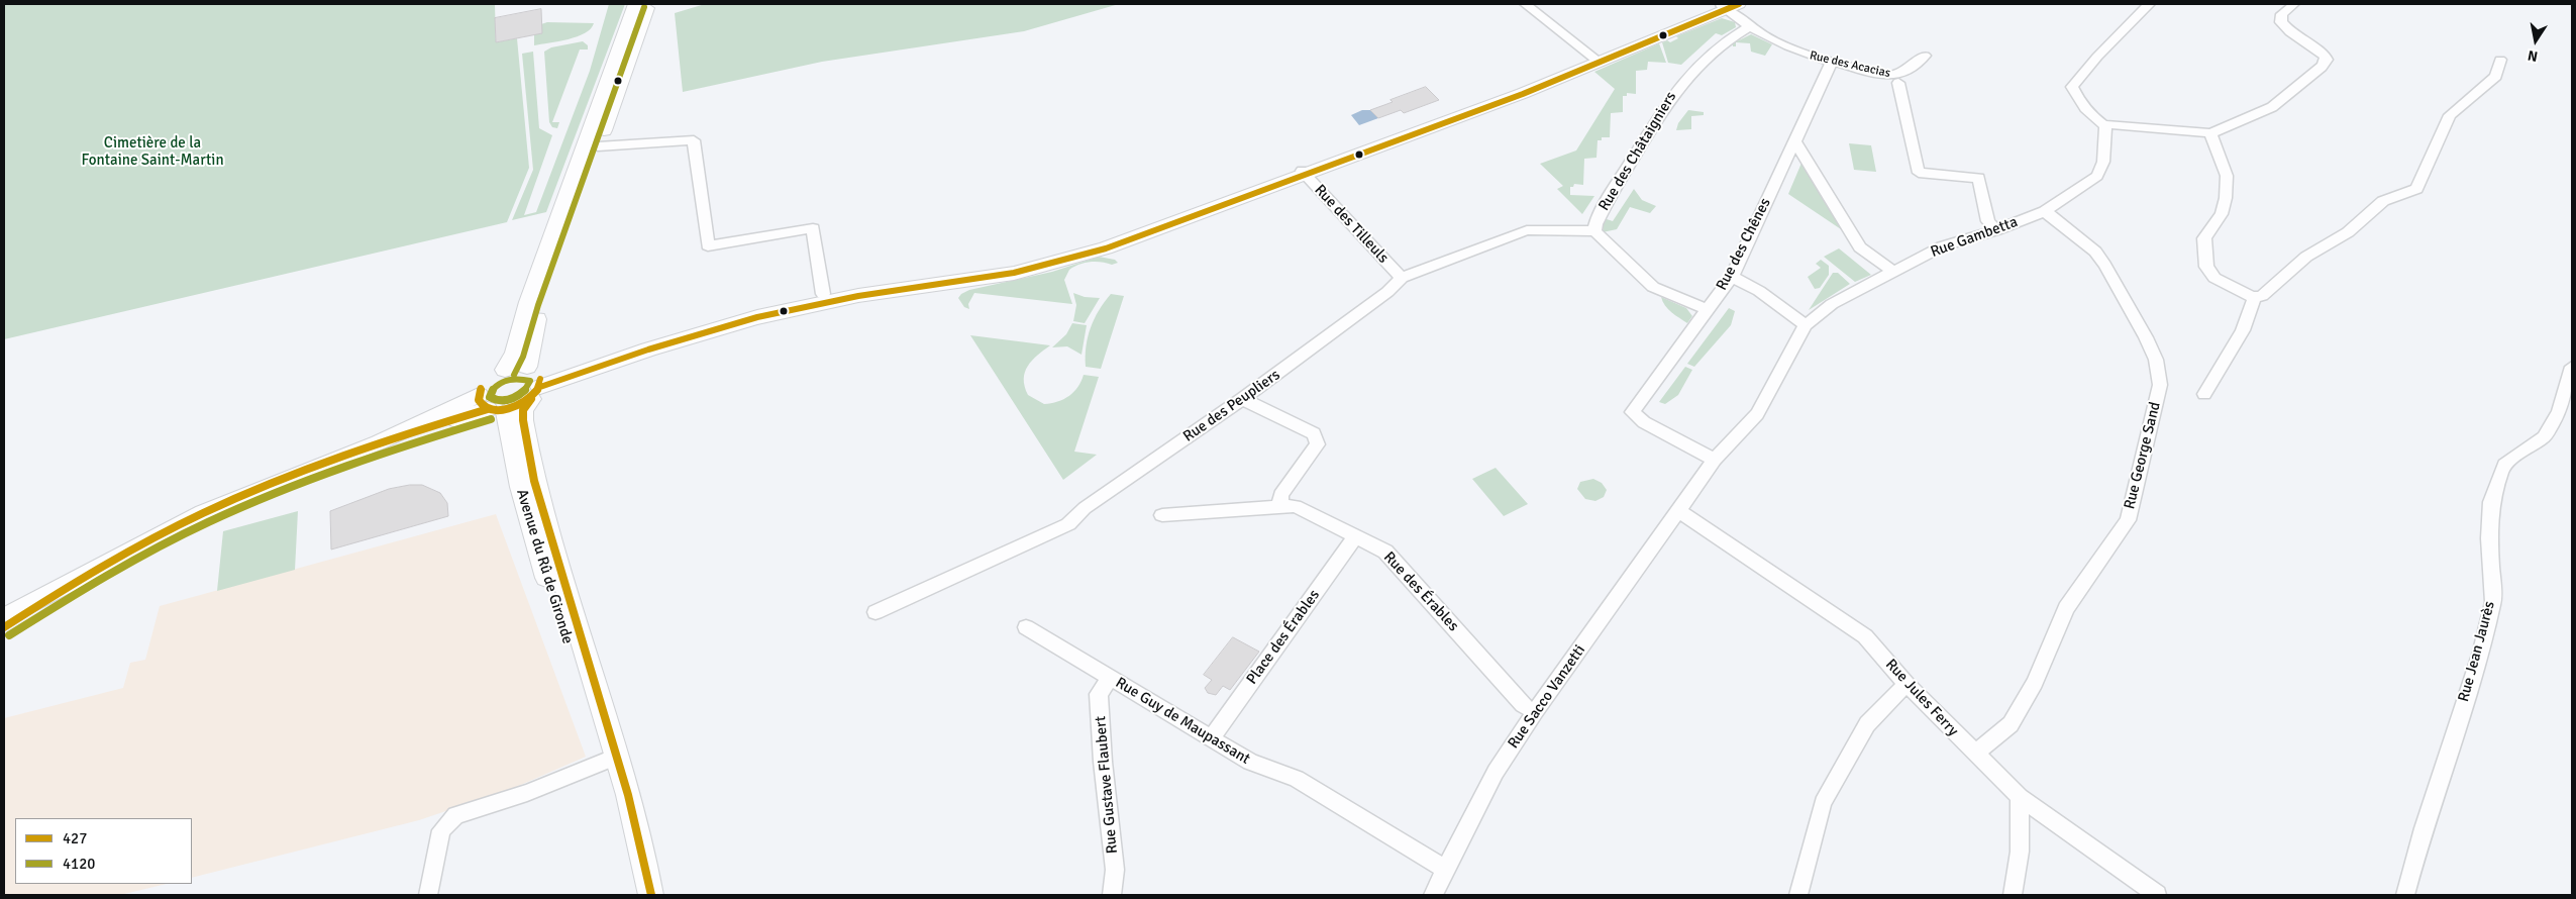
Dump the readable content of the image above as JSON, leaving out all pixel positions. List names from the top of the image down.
{
  "streets": {
    "main road": ["Avenue du Rû de Gironde"],
    "street": [
      "Rue des Acacias",
      "Rue des Châtaigniers",
      "Rue des Tilleuls",
      "Rue Gambetta",
      "Rue des Chênes",
      "Rue des Peupliers",
      "Rue George Sand",
      "Rue des Érables",
      "Place des Érables",
      "Rue Jean Jaurès",
      "Rue Sacco Vanzetti",
      "Rue Jules Ferry",
      "Rue Guy de Maupassant",
      "Rue Gustave Flaubert"
    ]
  },
  "crossings": [
    ["Rue des Acacias", "Rue des Châtaigniers"],
    ["Rue des Acacias", "Rue des Chênes"],
    ["Rue des Châtaigniers", "Rue des Peupliers"],
    ["Rue des Tilleuls", "Rue des Peupliers"],
    ["Rue Gambetta", "Rue des Chênes"],
    ["Rue Gambetta", "Rue George Sand"],
    ["Rue Gambetta", "Rue Sacco Vanzetti"],
    ["Rue Gambetta", "Rue Jules Ferry"],
    ["Rue George Sand", "Rue Jules Ferry"],
    ["Rue des Érables", "Place des Érables"],
    ["Rue des Érables", "Rue Sacco Vanzetti"],
    ["Place des Érables", "Rue Guy de Maupassant"],
    ["Rue Sacco Vanzetti", "Rue Jules Ferry"],
    ["Rue Sacco Vanzetti", "Rue Guy de Maupassant"],
    ["Rue Guy de Maupassant", "Rue Gustave Flaubert"]
  ],
  "parks": ["Cimetière de la Fontaine Saint-Martin"],
  "lines": ["transit line 427", "transit line 4120"],
  "legend": ["427", "4120"],
  "north": "bottom"
}
